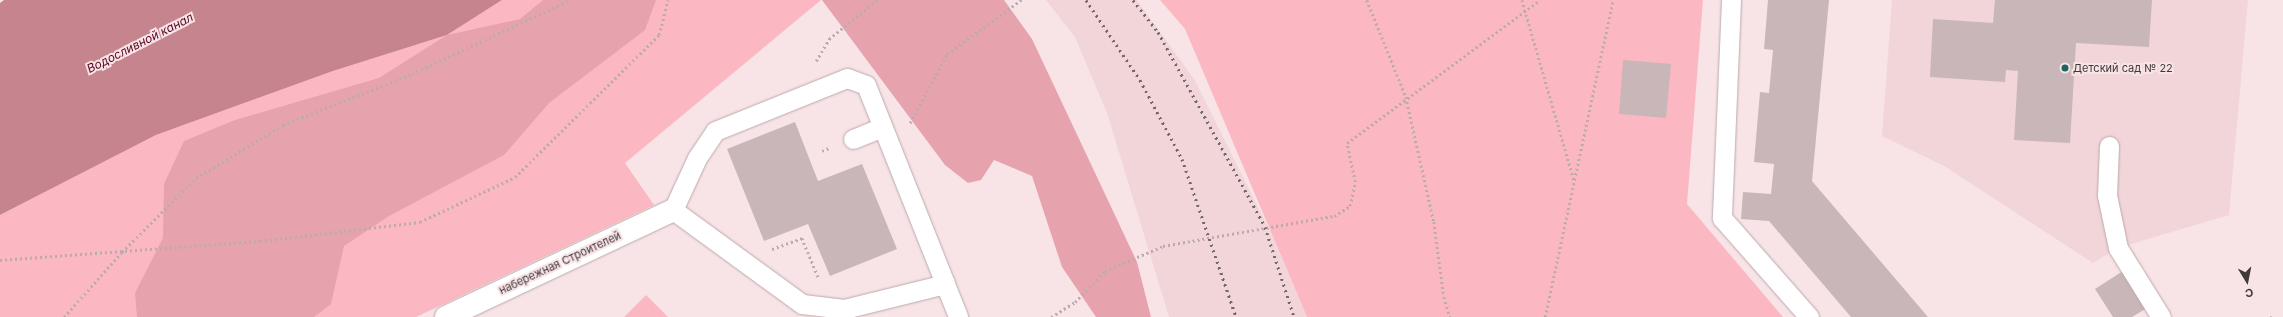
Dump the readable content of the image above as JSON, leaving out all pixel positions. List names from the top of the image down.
{
  "streets": {
    "street": ["набережная Строителей"]
  },
  "water": ["Водосливной канал"],
  "places": ["Детский сад № 22"],
  "north": "bottom"
}
